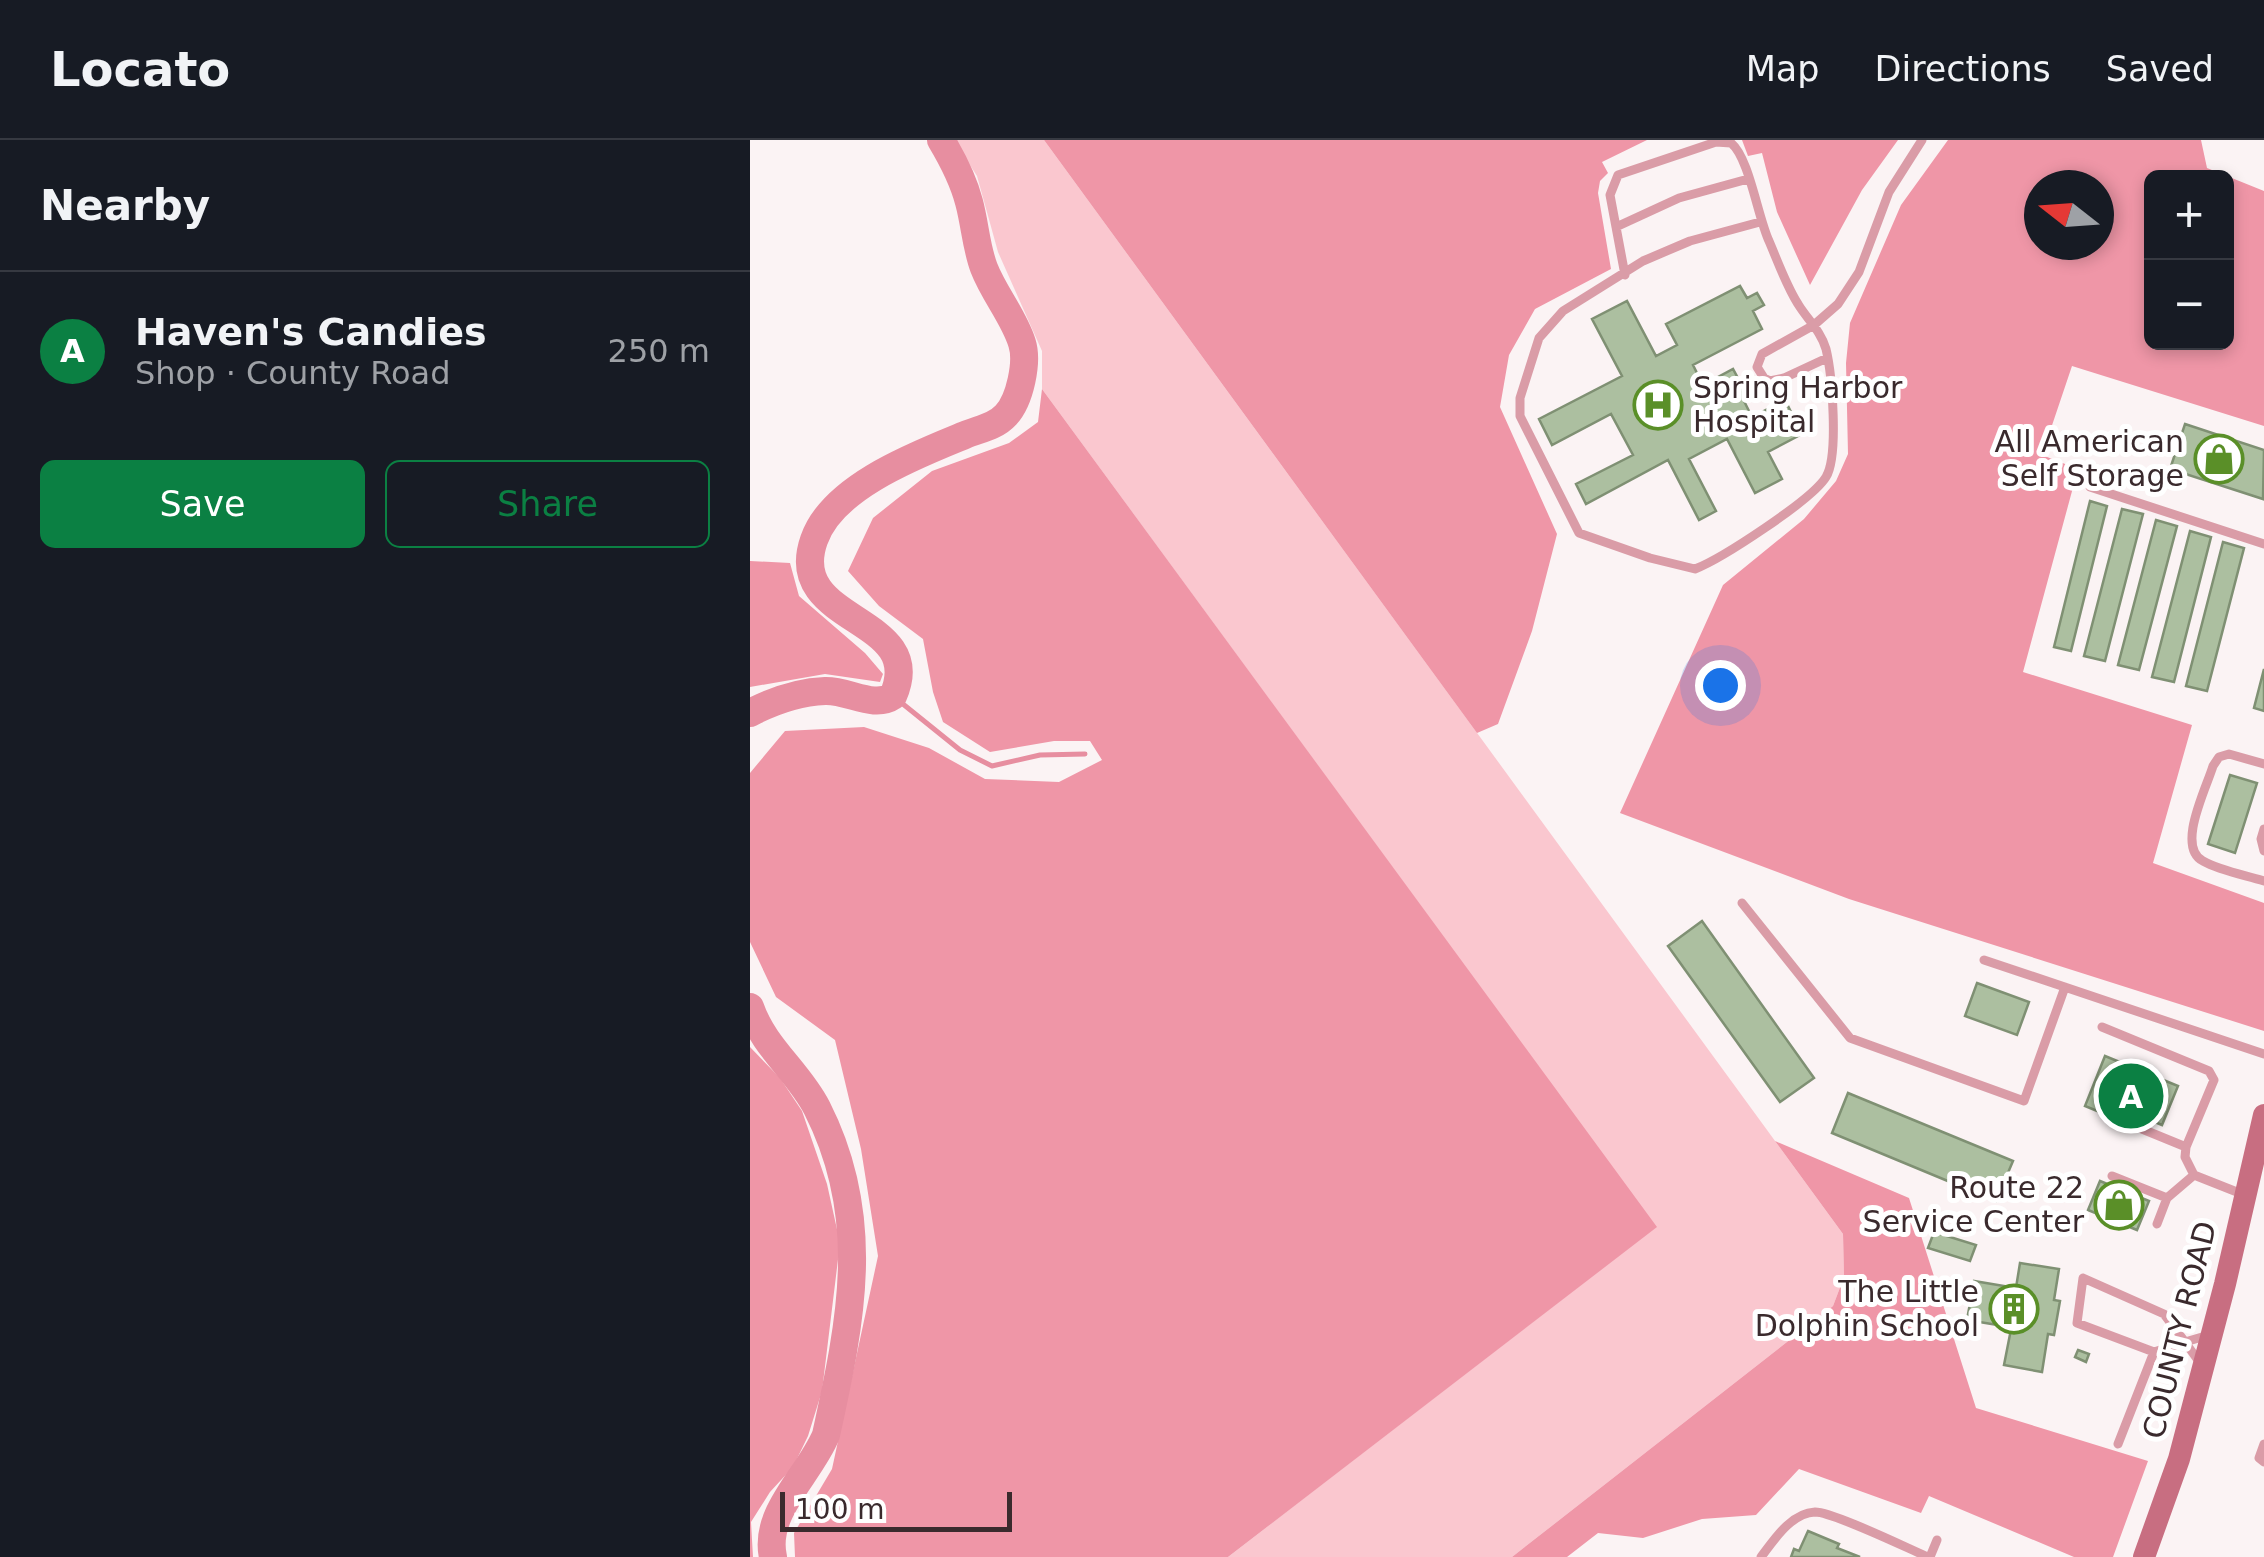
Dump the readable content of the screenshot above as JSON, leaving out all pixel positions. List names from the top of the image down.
{
  "streets": {
    "main road": ["COUNTY ROAD"]
  },
  "places": {
    "hospital": ["Spring Harbor Hospital"],
    "shop": ["All American Self Storage", "Route 22 Service Center"],
    "building": ["The Little Dolphin School"]
  },
  "scale_bar": "100 m",
  "north": "left",
  "page": {
    "header": "Locato",
    "nav": ["Map", "Directions", "Saved"],
    "heading": "Nearby",
    "map_buttons": ["+", "−"],
    "list": [
      {
        "mark": "A",
        "name": "Haven's Candies",
        "note": "Shop · County Road",
        "value": "250 m"
      }
    ],
    "buttons": ["Save", "Share"],
    "pins": "A",
    "scale": "100 m"
  }
}
